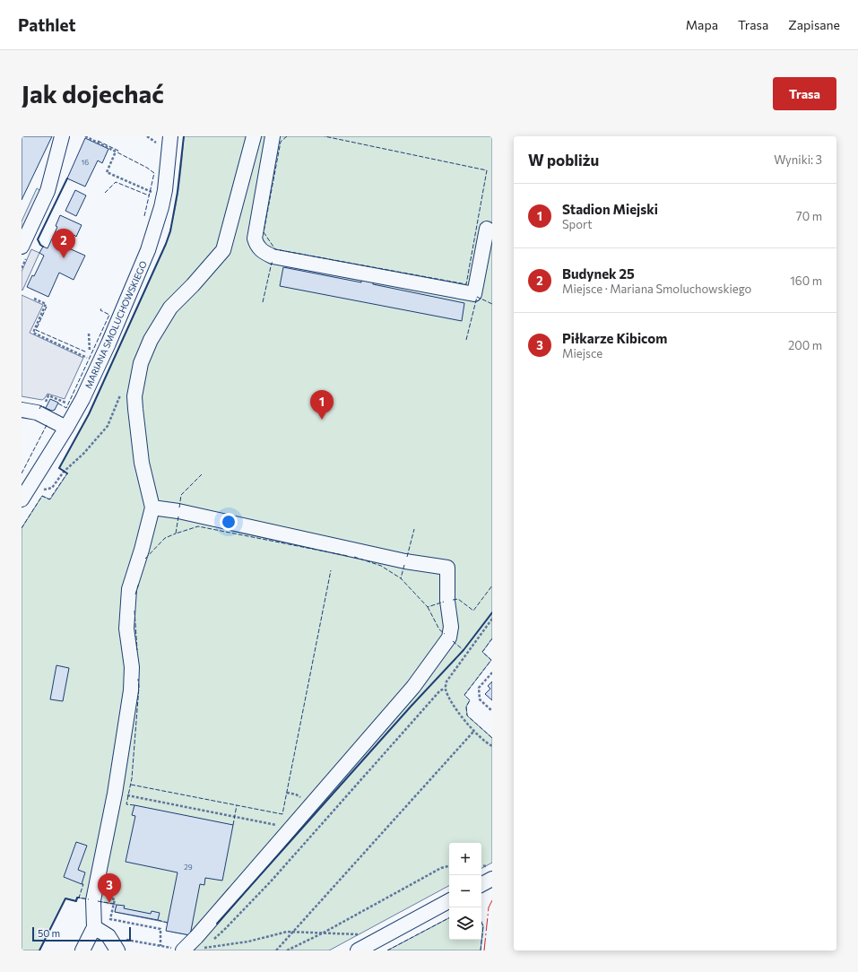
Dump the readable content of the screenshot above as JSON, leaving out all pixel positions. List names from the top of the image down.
{
  "streets": {
    "street": ["MARIANA SMOLUCHOWSKIEGO"]
  },
  "house_numbers": ["16", "29"],
  "scale_bar": "50 m",
  "page": {
    "header": "Pathlet",
    "nav": ["Mapa", "Trasa", "Zapisane"],
    "buttons": "Trasa",
    "title": "Jak dojechać",
    "heading": ["W pobliżu", "Wyniki: 3"],
    "list": [
      {
        "mark": "1",
        "name": "Stadion Miejski",
        "note": "Sport",
        "value": "70 m"
      },
      {
        "mark": "2",
        "name": "Budynek 25",
        "note": "Miejsce · Mariana Smoluchowskiego",
        "value": "160 m"
      },
      {
        "mark": "3",
        "name": "Piłkarze Kibicom",
        "note": "Miejsce",
        "value": "200 m"
      }
    ],
    "pins": ["2", "1", "3"],
    "map_buttons": ["+", "−"],
    "scale": "50 m"
  }
}
